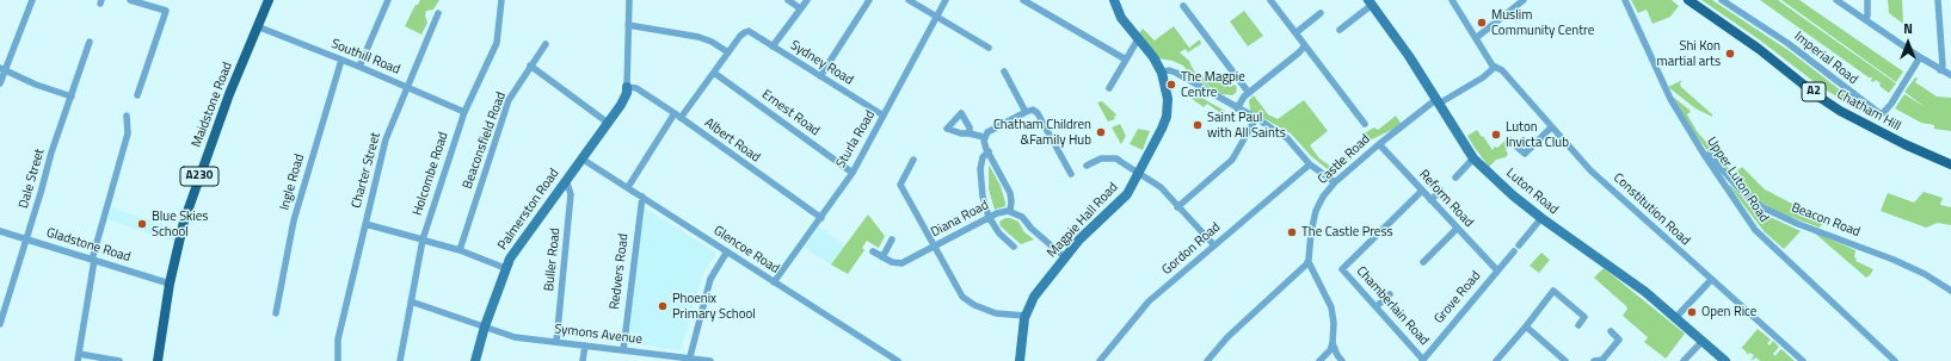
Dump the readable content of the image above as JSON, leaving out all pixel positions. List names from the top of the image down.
{
  "streets": {
    "main road": [
      "A2",
      "Maidstone Road",
      "Chatham Hill",
      "A230"
    ],
    "street": [
      "Southill Road",
      "Imperial Road",
      "Sydney Road",
      "Ernest Road",
      "Sturla Road",
      "Beaconsfield Road",
      "Albert Road",
      "Castle Road",
      "Charter Street",
      "Holcombe Road",
      "Dale Street",
      "Upper Luton Road",
      "Ingle Road",
      "Luton Road",
      "Reform Road",
      "Palmerston Road",
      "Constitution Road",
      "Diana Road",
      "Magpie Hall Road",
      "Beacon Road",
      "Gladstone Road",
      "Gordon Road",
      "Glencoe Road",
      "Buller Road",
      "Redvers Road",
      "Grove Road",
      "Chamberlain Road",
      "Symons Avenue"
    ]
  },
  "crossings": [
    ["Southill Road", "Maidstone Road"],
    ["Southill Road", "Charter Street"],
    ["Southill Road", "Holcombe Road"],
    ["Southill Road", "Ingle Road"],
    ["Sydney Road", "Sturla Road"],
    ["Maidstone Road", "Gladstone Road"],
    ["Ernest Road", "Sturla Road"],
    ["Sturla Road", "Albert Road"],
    ["Sturla Road", "Glencoe Road"],
    ["Albert Road", "Palmerston Road"],
    ["Castle Road", "Luton Road"],
    ["Castle Road", "Reform Road"],
    ["Castle Road", "Constitution Road"],
    ["Holcombe Road", "Symons Avenue"],
    ["Dale Street", "Gladstone Road"],
    ["Upper Luton Road", "Beacon Road"],
    ["Luton Road", "Grove Road"],
    ["Reform Road", "Grove Road"],
    ["Reform Road", "Chamberlain Road"],
    ["Palmerston Road", "Glencoe Road"],
    ["Palmerston Road", "Buller Road"],
    ["Palmerston Road", "Symons Avenue"],
    ["Diana Road", "Magpie Hall Road"],
    ["Glencoe Road", "Redvers Road"],
    ["Buller Road", "Symons Avenue"],
    ["Redvers Road", "Symons Avenue"],
    ["Grove Road", "Chamberlain Road"]
  ],
  "places": [
    "Muslim Community Centre",
    "Shi Kon martial arts",
    "The Magpie Centre",
    "Saint Paul with All Saints",
    "Chatham Children &Family Hub",
    "Luton Invicta Club",
    "Blue Skies School",
    "The Castle Press",
    "Phoenix Primary School",
    "Open Rice"
  ],
  "north": "top"
}
